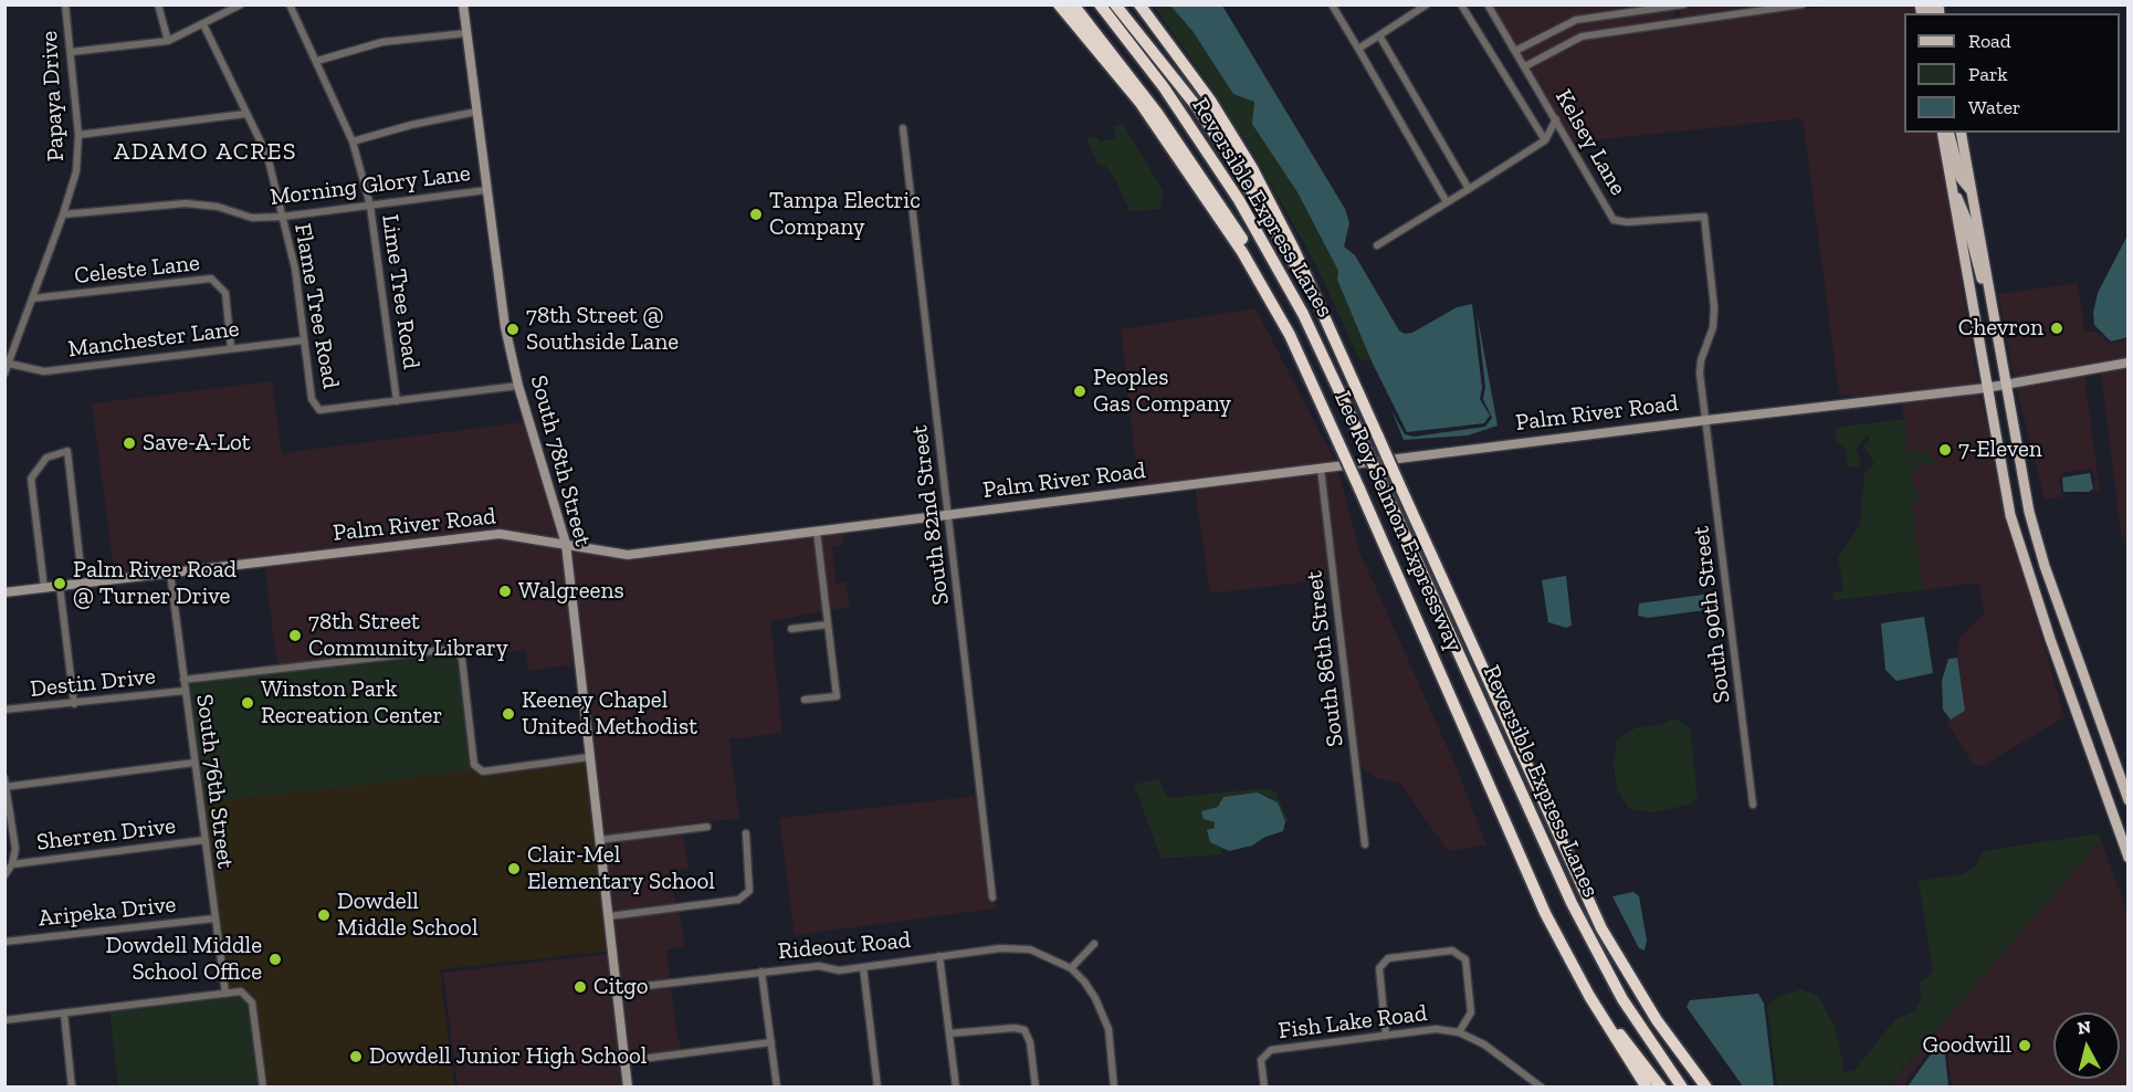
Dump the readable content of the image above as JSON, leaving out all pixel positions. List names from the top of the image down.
{
  "streets": {
    "highway": ["Reversible Express Lanes", "Lee Roy Selmon Expressway"],
    "street": [
      "Papaya Drive",
      "Kelsey Lane",
      "Morning Glory Lane",
      "Celeste Lane",
      "Lime Tree Road",
      "Flame Tree Road",
      "Manchester Lane",
      "Palm River Road",
      "South 78th Street",
      "South 82nd Street",
      "South 90th Street",
      "South 86th Street",
      "Destin Drive",
      "South 76th Street",
      "Sherren Drive",
      "Aripeka Drive",
      "Rideout Road",
      "Fish Lake Road"
    ]
  },
  "crossings": [
    ["Papaya Drive", "Morning Glory Lane"],
    ["Papaya Drive", "Celeste Lane"],
    ["Papaya Drive", "Manchester Lane"],
    ["Kelsey Lane", "South 90th Street"],
    ["Morning Glory Lane", "Lime Tree Road"],
    ["Morning Glory Lane", "Flame Tree Road"],
    ["Morning Glory Lane", "South 78th Street"],
    ["Celeste Lane", "Manchester Lane"],
    ["Lime Tree Road", "Flame Tree Road"],
    ["Flame Tree Road", "Manchester Lane"],
    ["Palm River Road", "South 78th Street"],
    ["Palm River Road", "South 82nd Street"],
    ["Palm River Road", "South 90th Street"],
    ["Palm River Road", "South 86th Street"],
    ["Palm River Road", "South 76th Street"],
    ["South 78th Street", "Destin Drive"],
    ["South 78th Street", "Rideout Road"],
    ["Destin Drive", "South 76th Street"],
    ["South 76th Street", "Sherren Drive"],
    ["South 76th Street", "Aripeka Drive"]
  ],
  "districts": ["ADAMO ACRES"],
  "places": [
    "Tampa Electric Company",
    "Chevron",
    "78th Street @ Southside Lane",
    "Peoples Gas Company",
    "Save-A-Lot",
    "7-Eleven",
    "Palm River Road @ Turner Drive",
    "Walgreens",
    "78th Street Community Library",
    "Winston Park Recreation Center",
    "Keeney Chapel United Methodist",
    "Clair-Mel Elementary School",
    "Dowdell Middle School",
    "Dowdell Middle School Office",
    "Citgo",
    "Goodwill",
    "Dowdell Junior High School"
  ],
  "legend": ["Road", "Park", "Water"],
  "north": "top"
}
